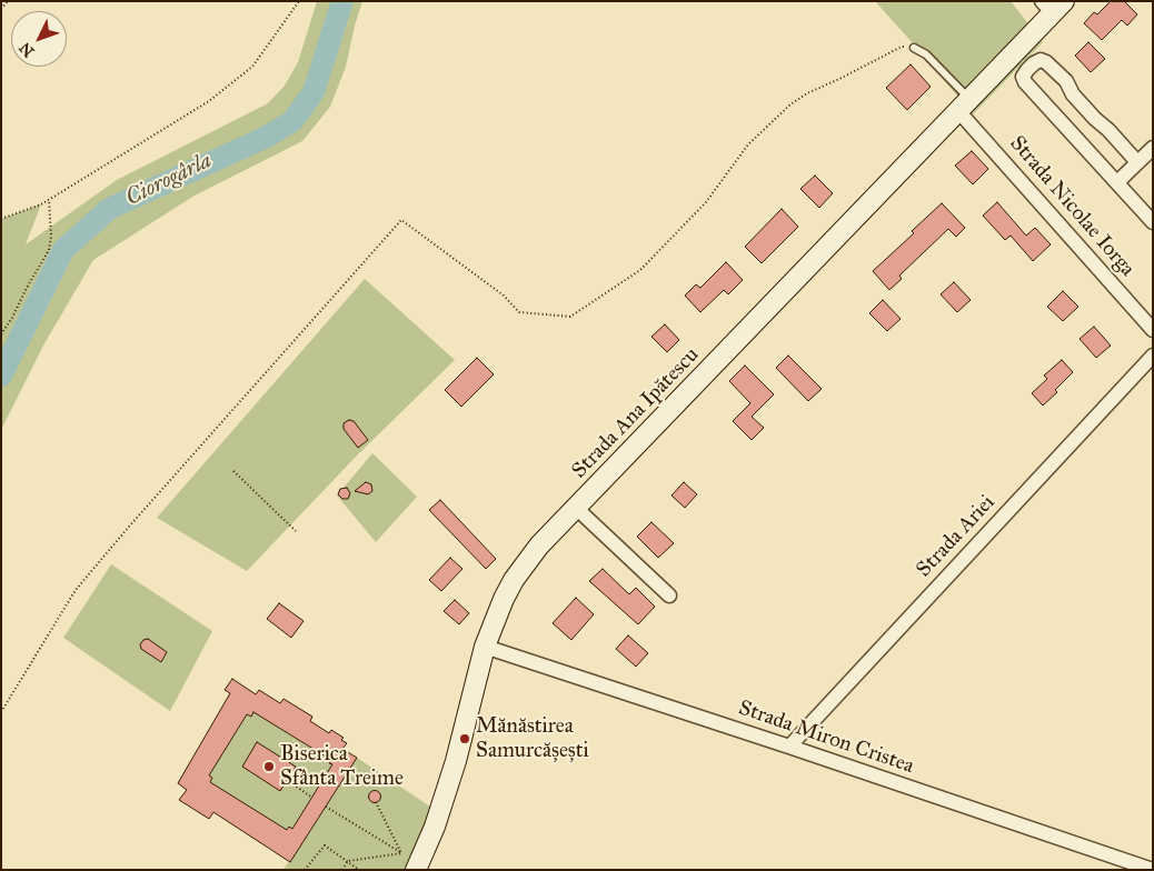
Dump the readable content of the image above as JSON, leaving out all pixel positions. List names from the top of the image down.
{
  "streets": {
    "main road": ["Strada Ana Ipătescu"],
    "street": ["Strada Nicolae Iorga", "Strada Ariei", "Strada Miron Cristea"]
  },
  "crossings": [
    ["Strada Nicolae Iorga", "Strada Ana Ipătescu"],
    ["Strada Ana Ipătescu", "Strada Miron Cristea"],
    ["Strada Ariei", "Strada Miron Cristea"]
  ],
  "water": ["Ciorogârla"],
  "places": ["Mănăstirea Samurcășești", "Biserica Sfânta Treime"],
  "north": "bottom left"
}
